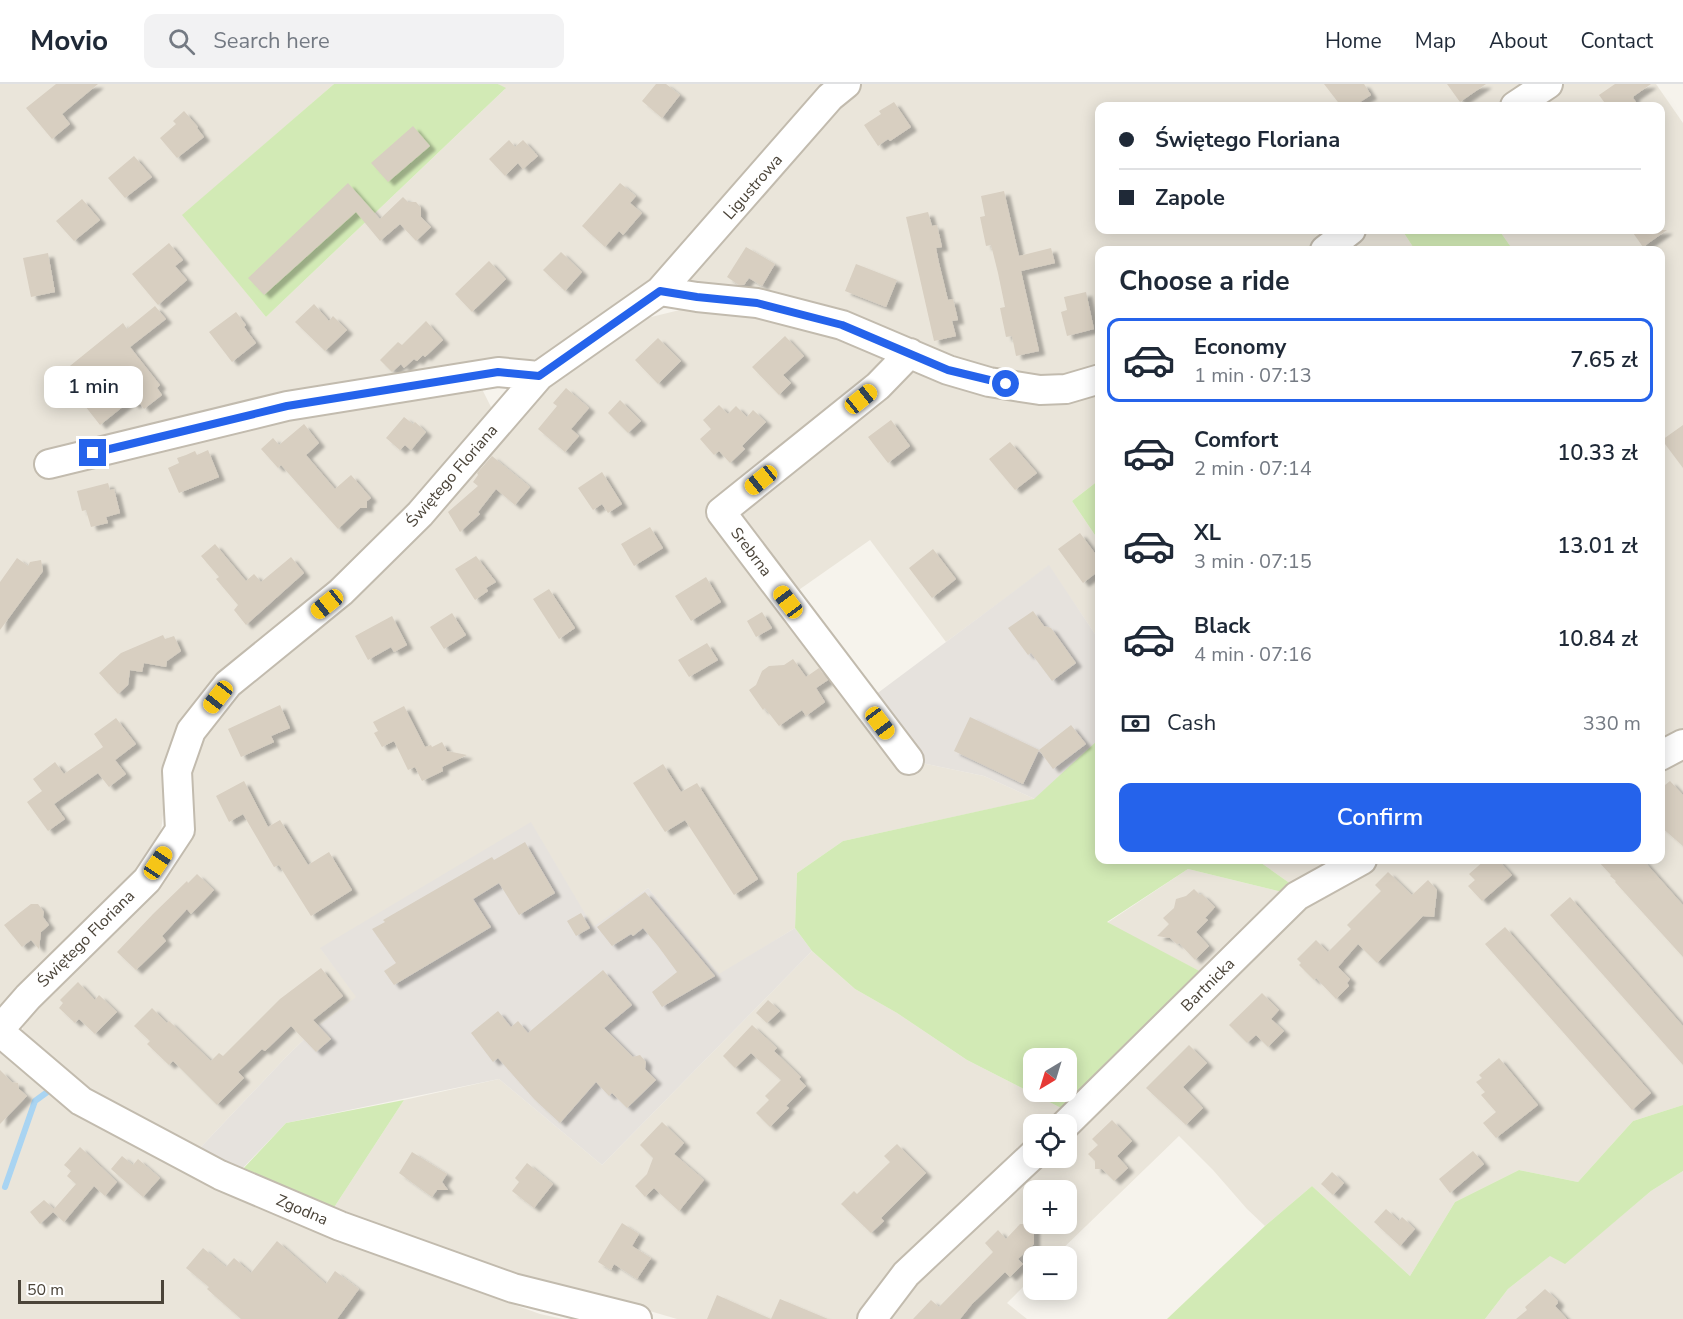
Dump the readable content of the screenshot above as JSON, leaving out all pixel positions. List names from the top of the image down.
{
  "streets": {
    "street": [
      "Ligustrowa",
      "Świętego Floriana",
      "Srebrna",
      "Bartnicka",
      "Zgodna"
    ]
  },
  "crossings": [
    ["Ligustrowa", "Świętego Floriana"],
    ["Świętego Floriana", "Zgodna"]
  ],
  "scale_bar": "50 m",
  "north": "bottom left",
  "page": {
    "header": "Movio",
    "search": "Search here",
    "nav": [
      "Home",
      "Map",
      "About",
      "Contact"
    ],
    "banner": ["Świętego Floriana", "Zapole"],
    "heading": "Choose a ride",
    "list": [
      {
        "name": "Economy",
        "note": "1 min · 07:13",
        "value": "7.65 zł"
      },
      {
        "name": "Comfort",
        "note": "2 min · 07:14",
        "value": "10.33 zł"
      },
      {
        "name": "XL",
        "note": "3 min · 07:15",
        "value": "13.01 zł"
      },
      {
        "name": "Black",
        "note": "4 min · 07:16",
        "value": "10.84 zł"
      }
    ],
    "bubble": "1 min",
    "pay": ["Cash", "330 m"],
    "buttons": "Confirm",
    "map_buttons": ["+", "−"],
    "scale": "50 m"
  }
}
